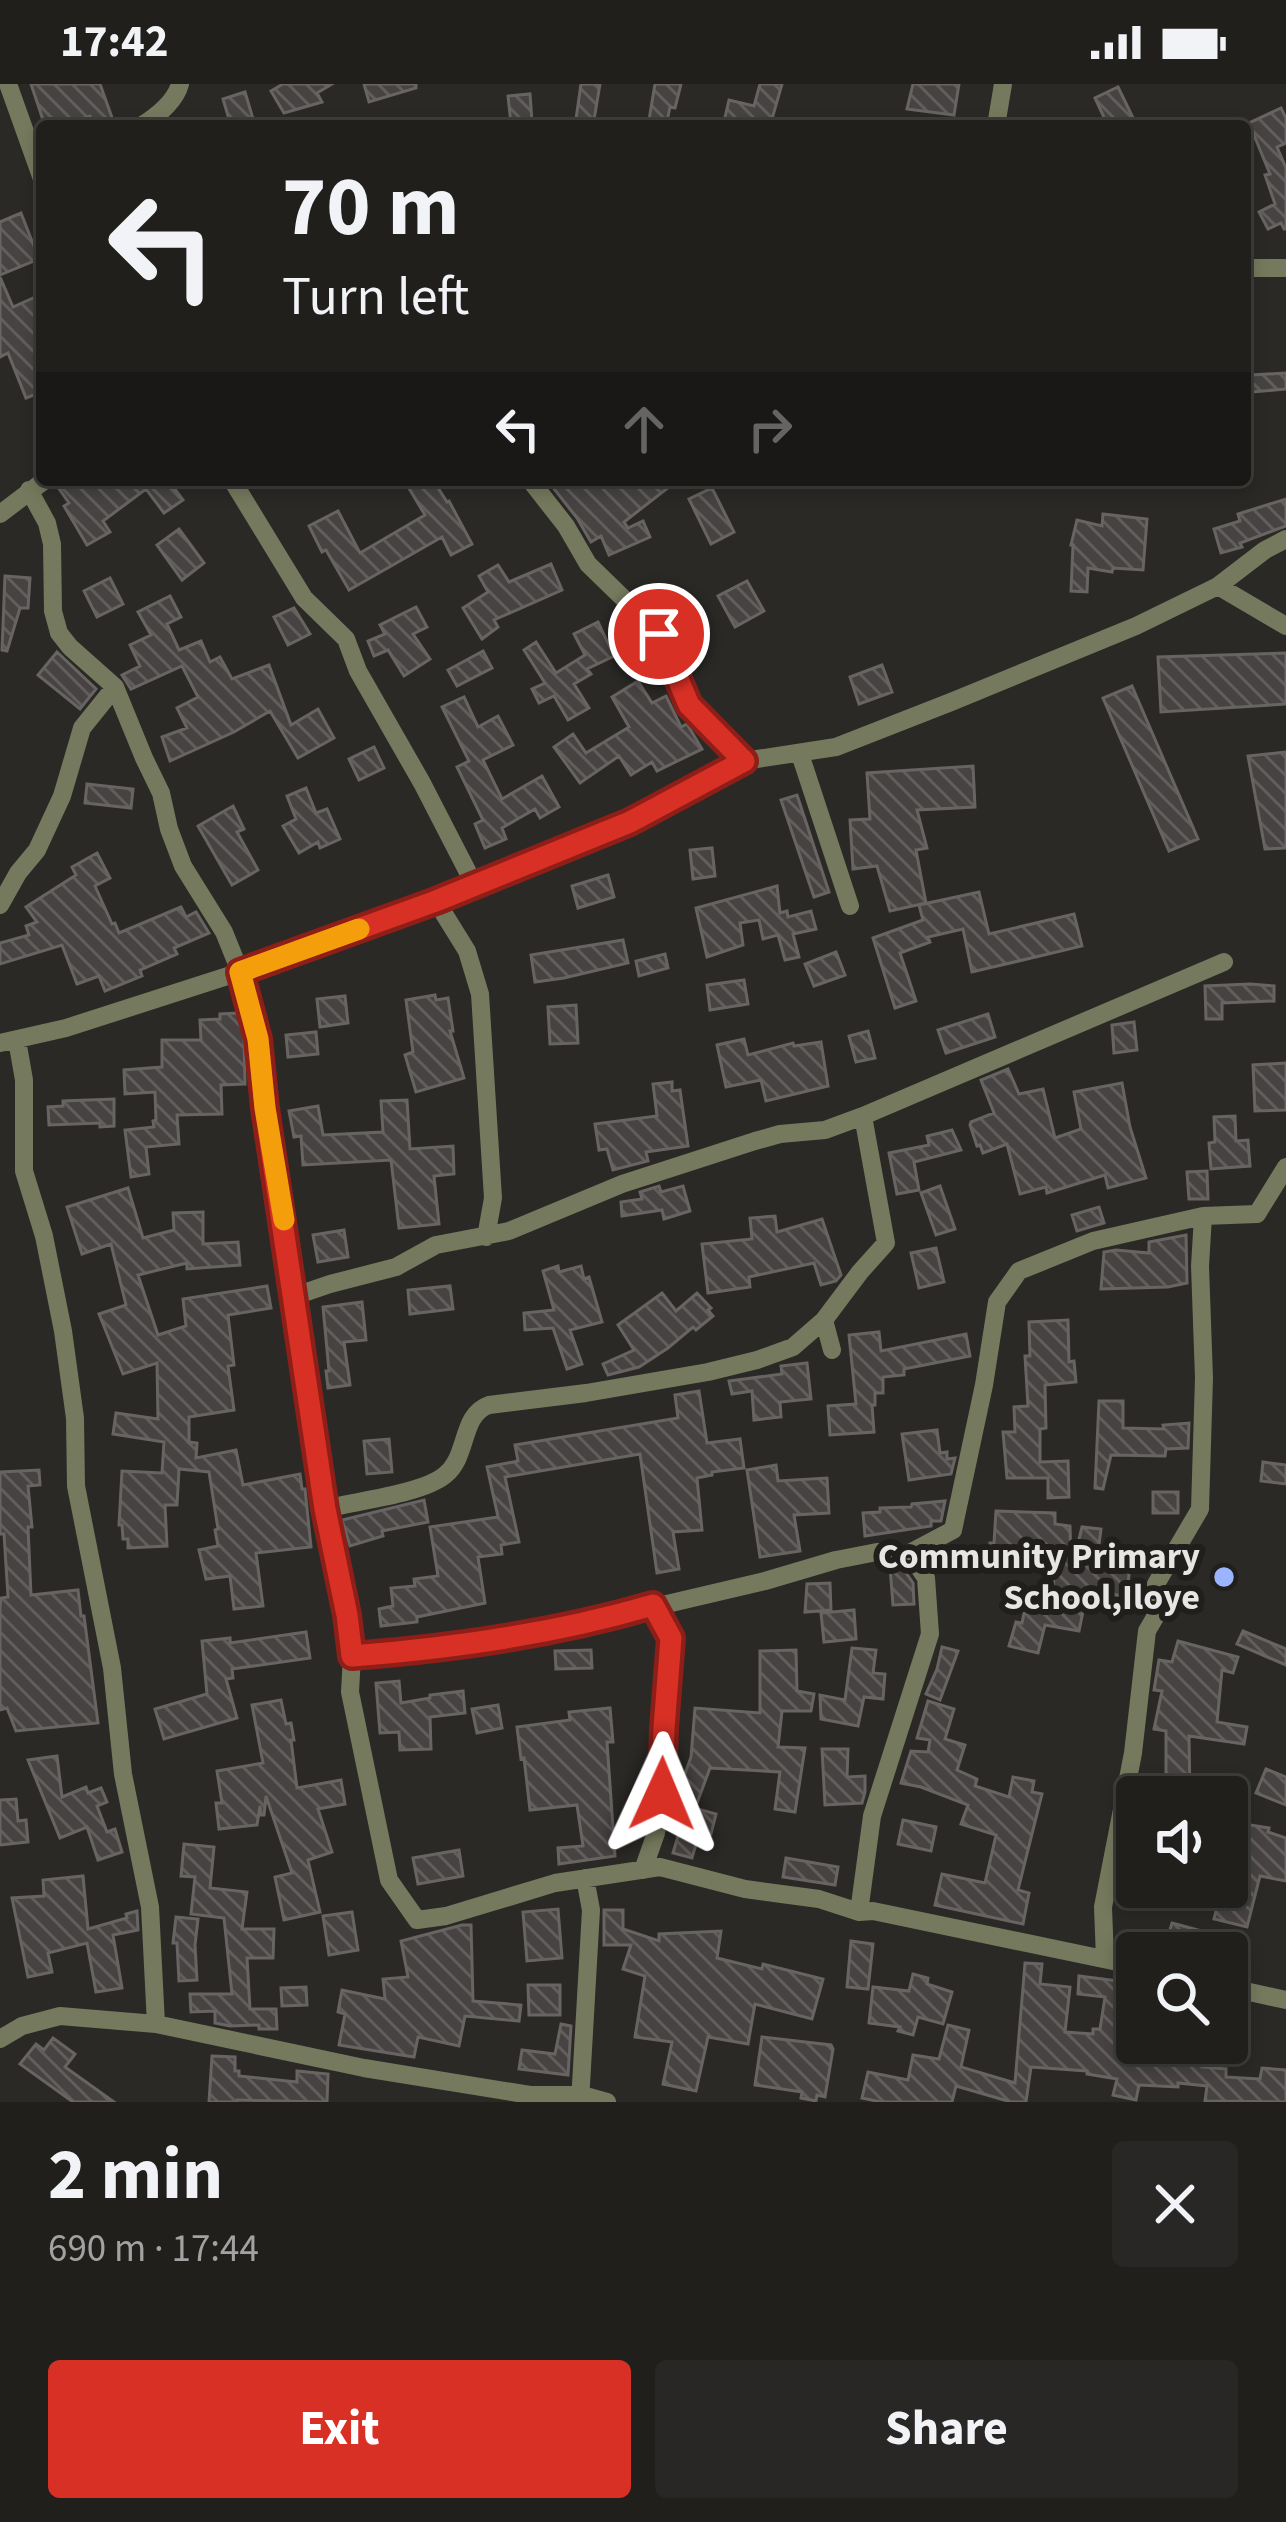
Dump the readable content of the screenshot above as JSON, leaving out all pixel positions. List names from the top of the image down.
{
  "places": ["Community Primary School,Iloye"],
  "page": {
    "status": "17:42",
    "turn": ["70 m", "Turn left"],
    "heading": ["2 min", "690 m · 17:44"],
    "buttons": ["Exit", "Share"]
  }
}
